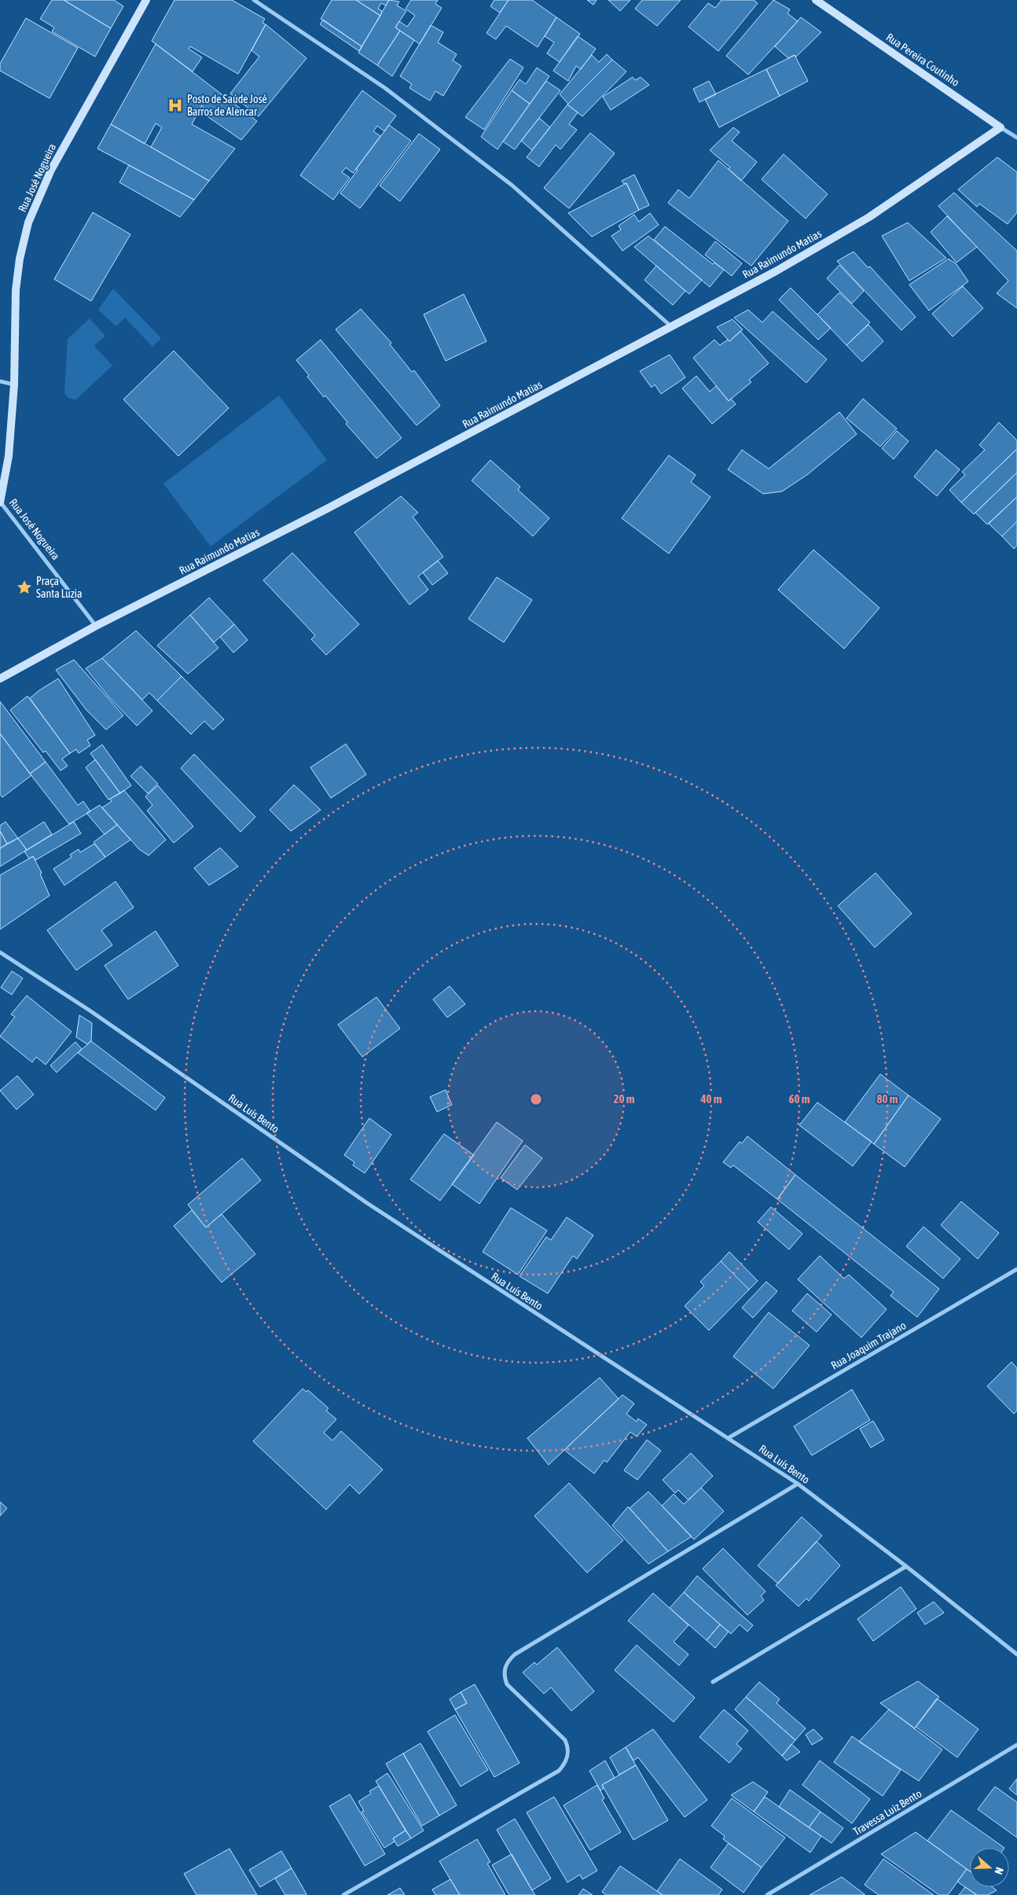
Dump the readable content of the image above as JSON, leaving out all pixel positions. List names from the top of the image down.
{
  "streets": {
    "street": [
      "Rua Pereira Coutinho",
      "Rua José Nogueira",
      "Rua Raimundo Matias",
      "Rua Luís Bento",
      "Rua Joaquim Trajano",
      "Travessa Luiz Bento"
    ]
  },
  "crossings": [
    ["Rua Pereira Coutinho", "Rua Raimundo Matias"],
    ["Rua José Nogueira", "Rua Raimundo Matias"],
    ["Rua Luís Bento", "Rua Joaquim Trajano"]
  ],
  "places": {
    "hospital": ["Posto de Saúde José Barros de Alencar"],
    "place": ["Praça Santa Luzia"]
  },
  "north": "right",
  "rings": [
    "20 m",
    "40 m",
    "60 m",
    "80 m"
  ]
}
